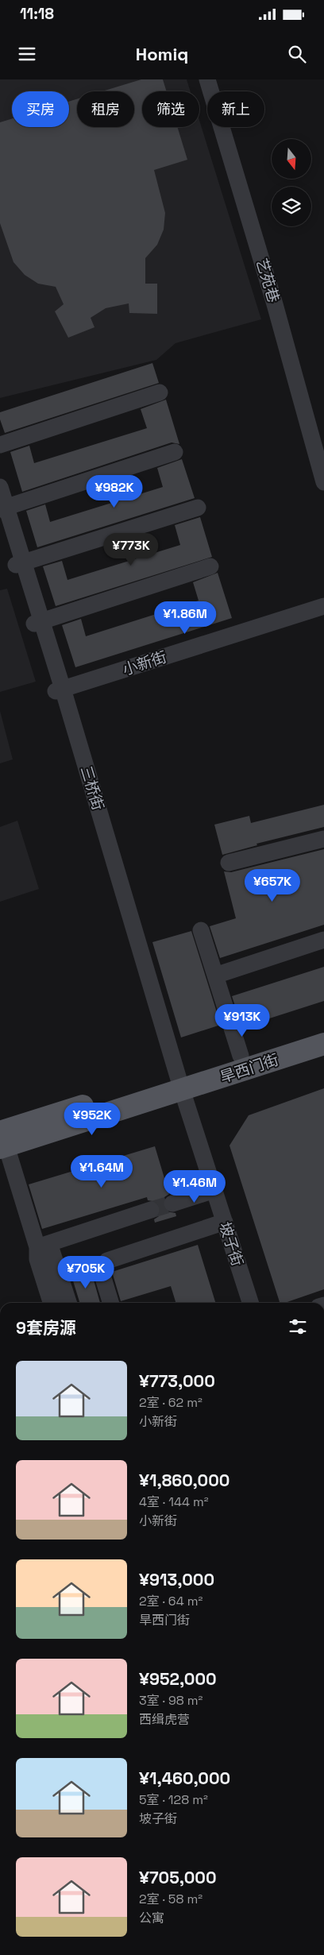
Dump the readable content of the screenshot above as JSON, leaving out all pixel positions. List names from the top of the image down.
{
  "streets": {
    "main road": ["旱西门街"],
    "street": [
      "艺苑巷",
      "小新街",
      "三桥街",
      "坡子街"
    ]
  },
  "crossings": [
    ["小新街", "三桥街"],
    ["三桥街", "旱西门街"],
    ["三桥街", "坡子街"],
    ["旱西门街", "坡子街"]
  ],
  "north": "bottom",
  "page": {
    "status": "11:18",
    "header": "Homiq",
    "chip": [
      "买房",
      "租房",
      "筛选",
      "新上"
    ],
    "price": [
      "¥982K",
      "¥773K",
      "¥1.86M",
      "¥657K",
      "¥913K",
      "¥952K",
      "¥1.64M",
      "¥1.46M",
      "¥705K"
    ],
    "heading": "9套房源",
    "list": [
      {
        "name": "¥773,000",
        "note": "2室 · 62 m² · 小新街"
      },
      {
        "name": "¥1,860,000",
        "note": "4室 · 144 m² · 小新街"
      },
      {
        "name": "¥913,000",
        "note": "2室 · 64 m² · 旱西门街"
      },
      {
        "name": "¥952,000",
        "note": "3室 · 98 m² · 西缉虎营"
      },
      {
        "name": "¥1,460,000",
        "note": "5室 · 128 m² · 坡子街"
      },
      {
        "name": "¥705,000",
        "note": "2室 · 58 m² · 公寓"
      }
    ]
  }
}
